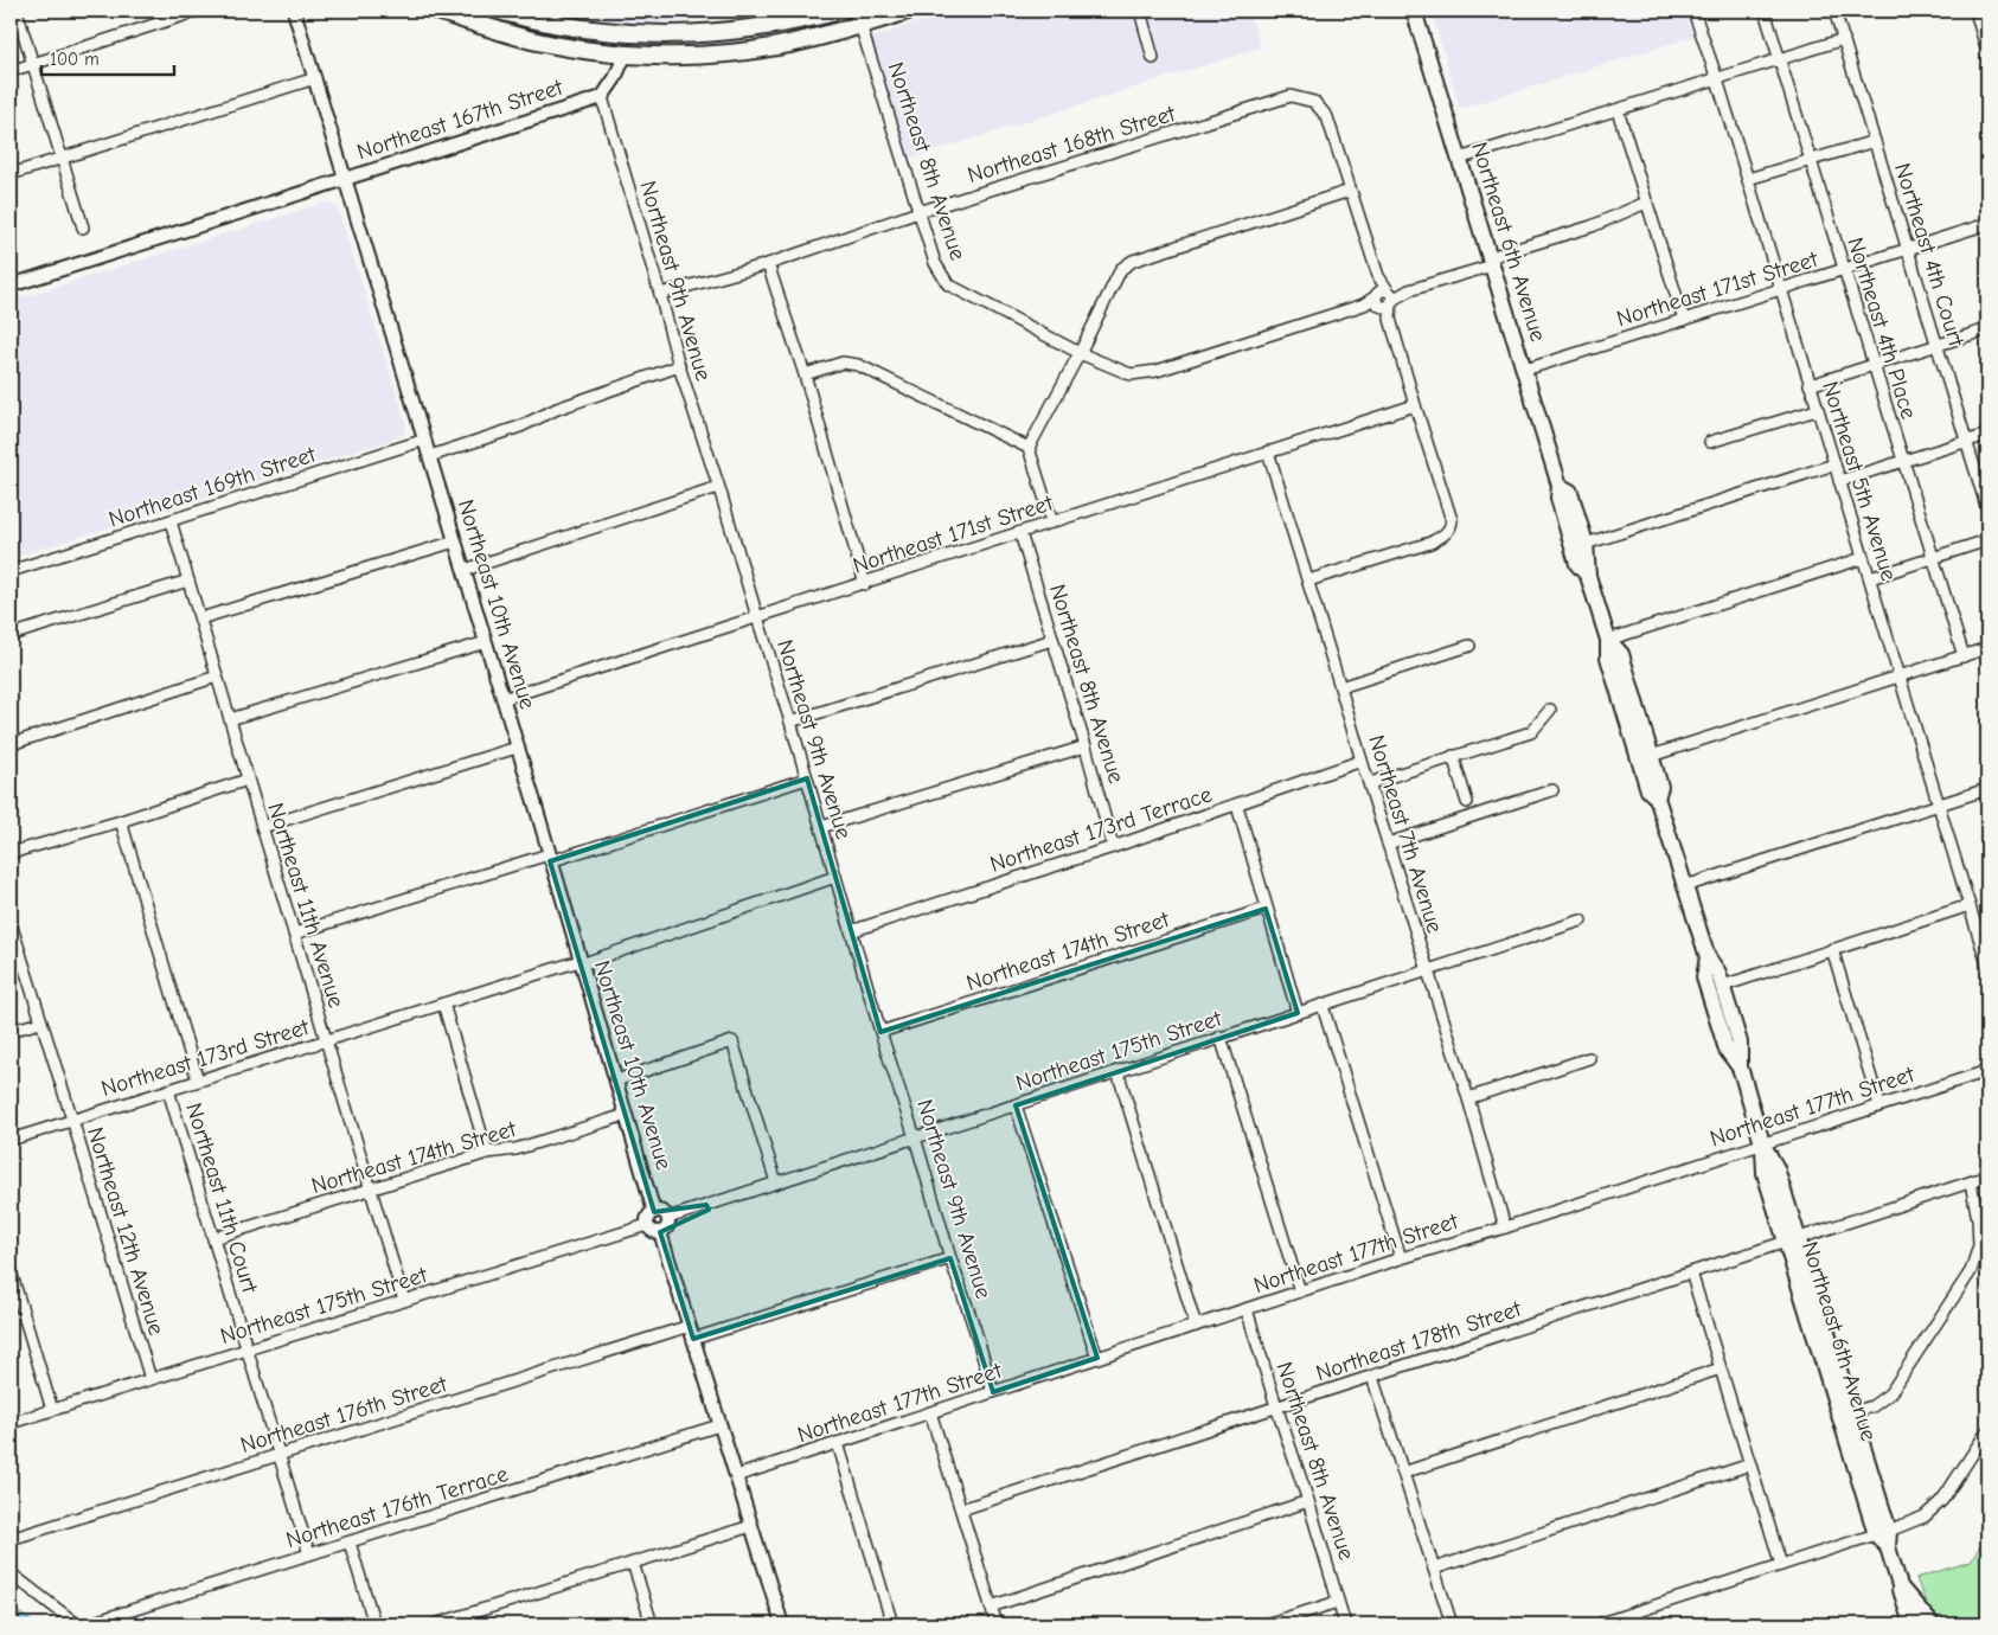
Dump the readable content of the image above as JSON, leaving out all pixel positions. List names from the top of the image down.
{
  "streets": {
    "main road": ["Northeast 6th Avenue"],
    "street": [
      "Northeast 167th Street",
      "Northeast 168th Street",
      "Northeast 8th Avenue",
      "Northeast 4th Court",
      "Northeast 9th Avenue",
      "Northeast 171st Street",
      "Northeast 4th Place",
      "Northeast 5th Avenue",
      "Northeast 169th Street",
      "Northeast 10th Avenue",
      "Northeast 173rd Terrace",
      "Northeast 7th Avenue",
      "Northeast 11th Avenue",
      "Northeast 174th Street",
      "Northeast 175th Street",
      "Northeast 173rd Street",
      "Northeast 177th Street",
      "Northeast 11th Court",
      "Northeast 12th Avenue",
      "Northeast 178th Street",
      "Northeast 176th Street",
      "Northeast 176th Terrace"
    ]
  },
  "crossings": [
    ["Northeast 167th Street", "Northeast 9th Avenue"],
    ["Northeast 167th Street", "Northeast 10th Avenue"],
    ["Northeast 168th Street", "Northeast 8th Avenue"],
    ["Northeast 168th Street", "Northeast 9th Avenue"],
    ["Northeast 8th Avenue", "Northeast 171st Street"],
    ["Northeast 8th Avenue", "Northeast 173rd Terrace"],
    ["Northeast 8th Avenue", "Northeast 177th Street"],
    ["Northeast 8th Avenue", "Northeast 178th Street"],
    ["Northeast 6th Avenue", "Northeast 171st Street"],
    ["Northeast 6th Avenue", "Northeast 177th Street"],
    ["Northeast 6th Avenue", "Northeast 178th Street"],
    ["Northeast 4th Court", "Northeast 171st Street"],
    ["Northeast 9th Avenue", "Northeast 171st Street"],
    ["Northeast 9th Avenue", "Northeast 173rd Terrace"],
    ["Northeast 9th Avenue", "Northeast 174th Street"],
    ["Northeast 9th Avenue", "Northeast 175th Street"],
    ["Northeast 9th Avenue", "Northeast 173rd Street"],
    ["Northeast 9th Avenue", "Northeast 177th Street"],
    ["Northeast 9th Avenue", "Northeast 176th Street"],
    ["Northeast 171st Street", "Northeast 4th Place"],
    ["Northeast 171st Street", "Northeast 5th Avenue"],
    ["Northeast 171st Street", "Northeast 10th Avenue"],
    ["Northeast 171st Street", "Northeast 7th Avenue"],
    ["Northeast 169th Street", "Northeast 10th Avenue"],
    ["Northeast 169th Street", "Northeast 11th Avenue"],
    ["Northeast 10th Avenue", "Northeast 174th Street"],
    ["Northeast 10th Avenue", "Northeast 175th Street"],
    ["Northeast 10th Avenue", "Northeast 173rd Street"],
    ["Northeast 173rd Terrace", "Northeast 7th Avenue"],
    ["Northeast 7th Avenue", "Northeast 175th Street"],
    ["Northeast 7th Avenue", "Northeast 177th Street"],
    ["Northeast 11th Avenue", "Northeast 174th Street"],
    ["Northeast 11th Avenue", "Northeast 175th Street"],
    ["Northeast 11th Avenue", "Northeast 173rd Street"],
    ["Northeast 174th Street", "Northeast 11th Court"],
    ["Northeast 175th Street", "Northeast 11th Court"],
    ["Northeast 175th Street", "Northeast 12th Avenue"],
    ["Northeast 173rd Street", "Northeast 11th Court"],
    ["Northeast 173rd Street", "Northeast 12th Avenue"],
    ["Northeast 11th Court", "Northeast 176th Street"],
    ["Northeast 11th Court", "Northeast 176th Terrace"]
  ],
  "scale_bar": "100 m"
}
